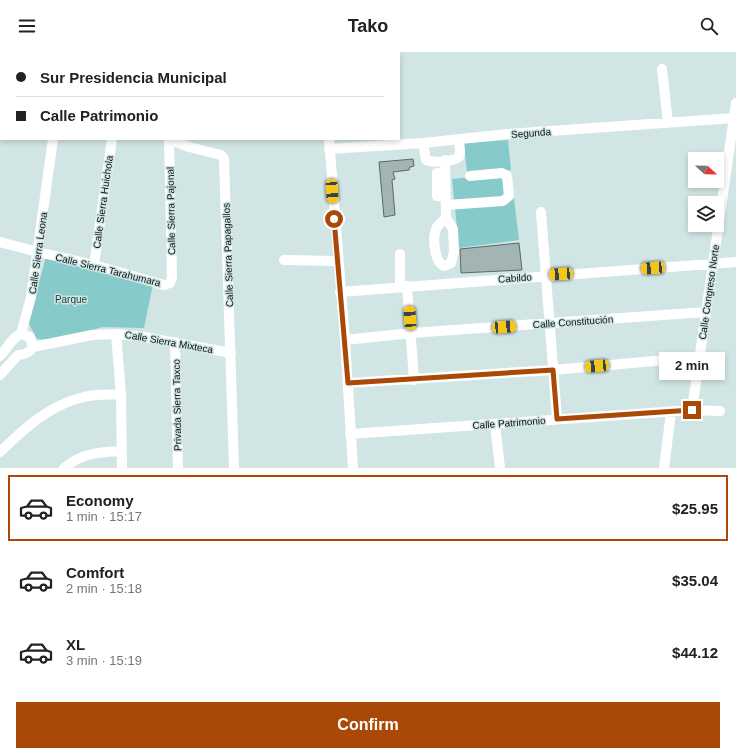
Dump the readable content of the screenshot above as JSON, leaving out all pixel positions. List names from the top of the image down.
{
  "streets": {
    "street": [
      "Segunda",
      "Calle Sierra Huichola",
      "Calle Sierra Pajonal",
      "Calle Sierra Leona",
      "Calle Sierra Papagallos",
      "Calle Sierra Tarahumara",
      "Cabildo",
      "Calle Congreso Norte",
      "Calle Constitución",
      "Calle Sierra Mixteca",
      "Privada Sierra Taxco",
      "Calle Patrimonio"
    ]
  },
  "crossings": [
    ["Segunda", "Calle Congreso Norte"],
    ["Calle Sierra Huichola", "Calle Sierra Tarahumara"],
    ["Calle Sierra Pajonal", "Calle Sierra Tarahumara"],
    ["Calle Sierra Leona", "Calle Sierra Tarahumara"],
    ["Calle Sierra Leona", "Calle Sierra Mixteca"],
    ["Calle Sierra Papagallos", "Calle Sierra Mixteca"],
    ["Cabildo", "Calle Congreso Norte"],
    ["Calle Congreso Norte", "Calle Constitución"],
    ["Calle Congreso Norte", "Calle Patrimonio"],
    ["Calle Sierra Mixteca", "Privada Sierra Taxco"]
  ],
  "parks": ["Parque"],
  "north": "right",
  "page": {
    "header": "Tako",
    "banner": ["Sur Presidencia Municipal", "Calle Patrimonio"],
    "bubble": "2 min",
    "list": [
      {
        "name": "Economy",
        "note": "1 min · 15:17",
        "value": "$25.95"
      },
      {
        "name": "Comfort",
        "note": "2 min · 15:18",
        "value": "$35.04"
      },
      {
        "name": "XL",
        "note": "3 min · 15:19",
        "value": "$44.12"
      }
    ],
    "buttons": "Confirm"
  }
}
